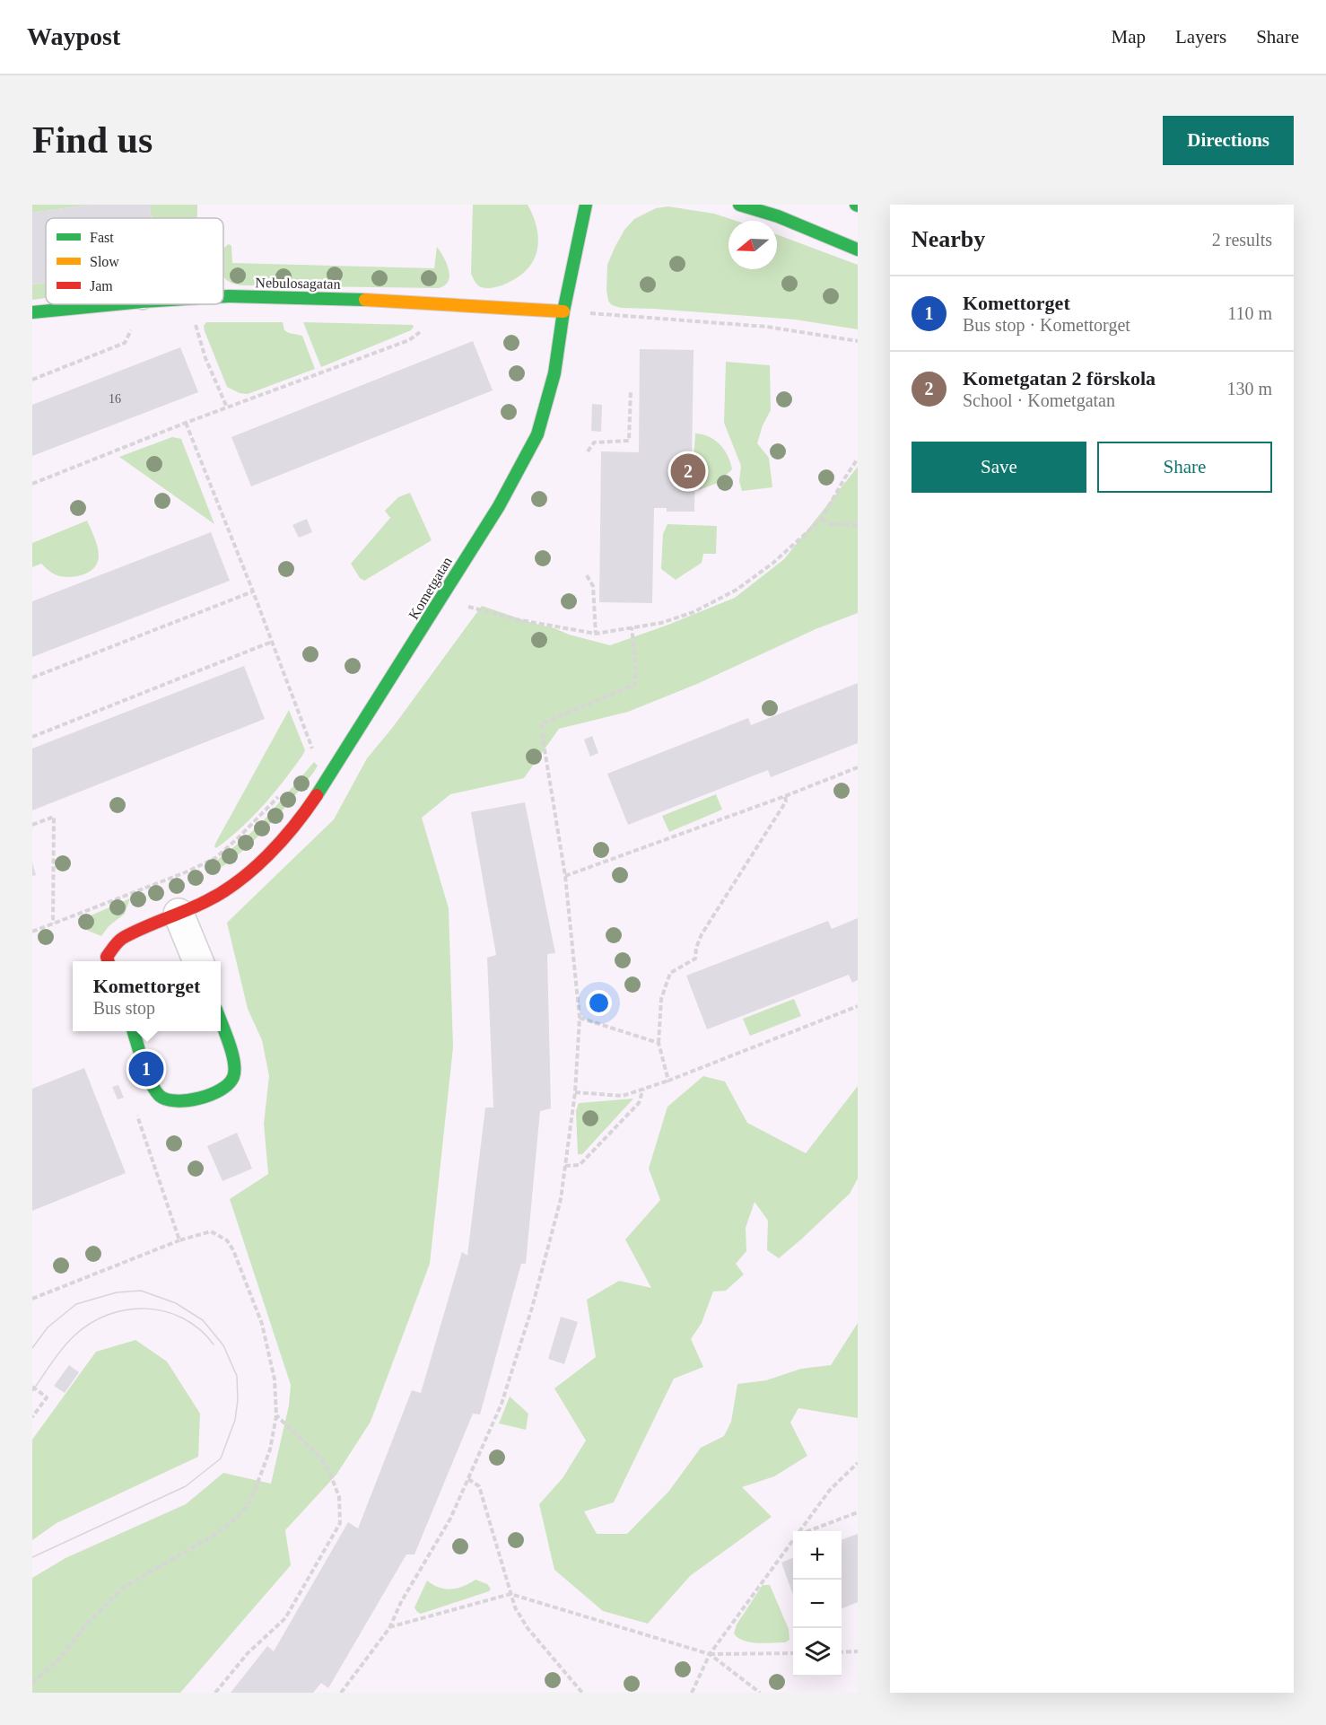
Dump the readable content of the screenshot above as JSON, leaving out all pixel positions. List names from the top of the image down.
{
  "streets": {
    "street": ["Nebulosagatan", "Kometgatan"]
  },
  "crossings": [
    ["Nebulosagatan", "Kometgatan"]
  ],
  "house_numbers": ["16"],
  "legend": ["Fast", "Slow", "Jam"],
  "north": "left",
  "page": {
    "header": "Waypost",
    "nav": ["Map", "Layers", "Share"],
    "buttons": [
      "Directions",
      ["Save", "Share"]
    ],
    "title": "Find us",
    "heading": ["Nearby", "2 results"],
    "list": [
      {
        "mark": "1",
        "name": "Komettorget",
        "note": "Bus stop · Komettorget",
        "value": "110 m"
      },
      {
        "mark": "2",
        "name": "Kometgatan 2 förskola",
        "note": "School · Kometgatan",
        "value": "130 m"
      }
    ],
    "pins": ["2", "1"],
    "popup": ["Komettorget", "Bus stop"],
    "map_buttons": ["+", "−"]
  }
}
